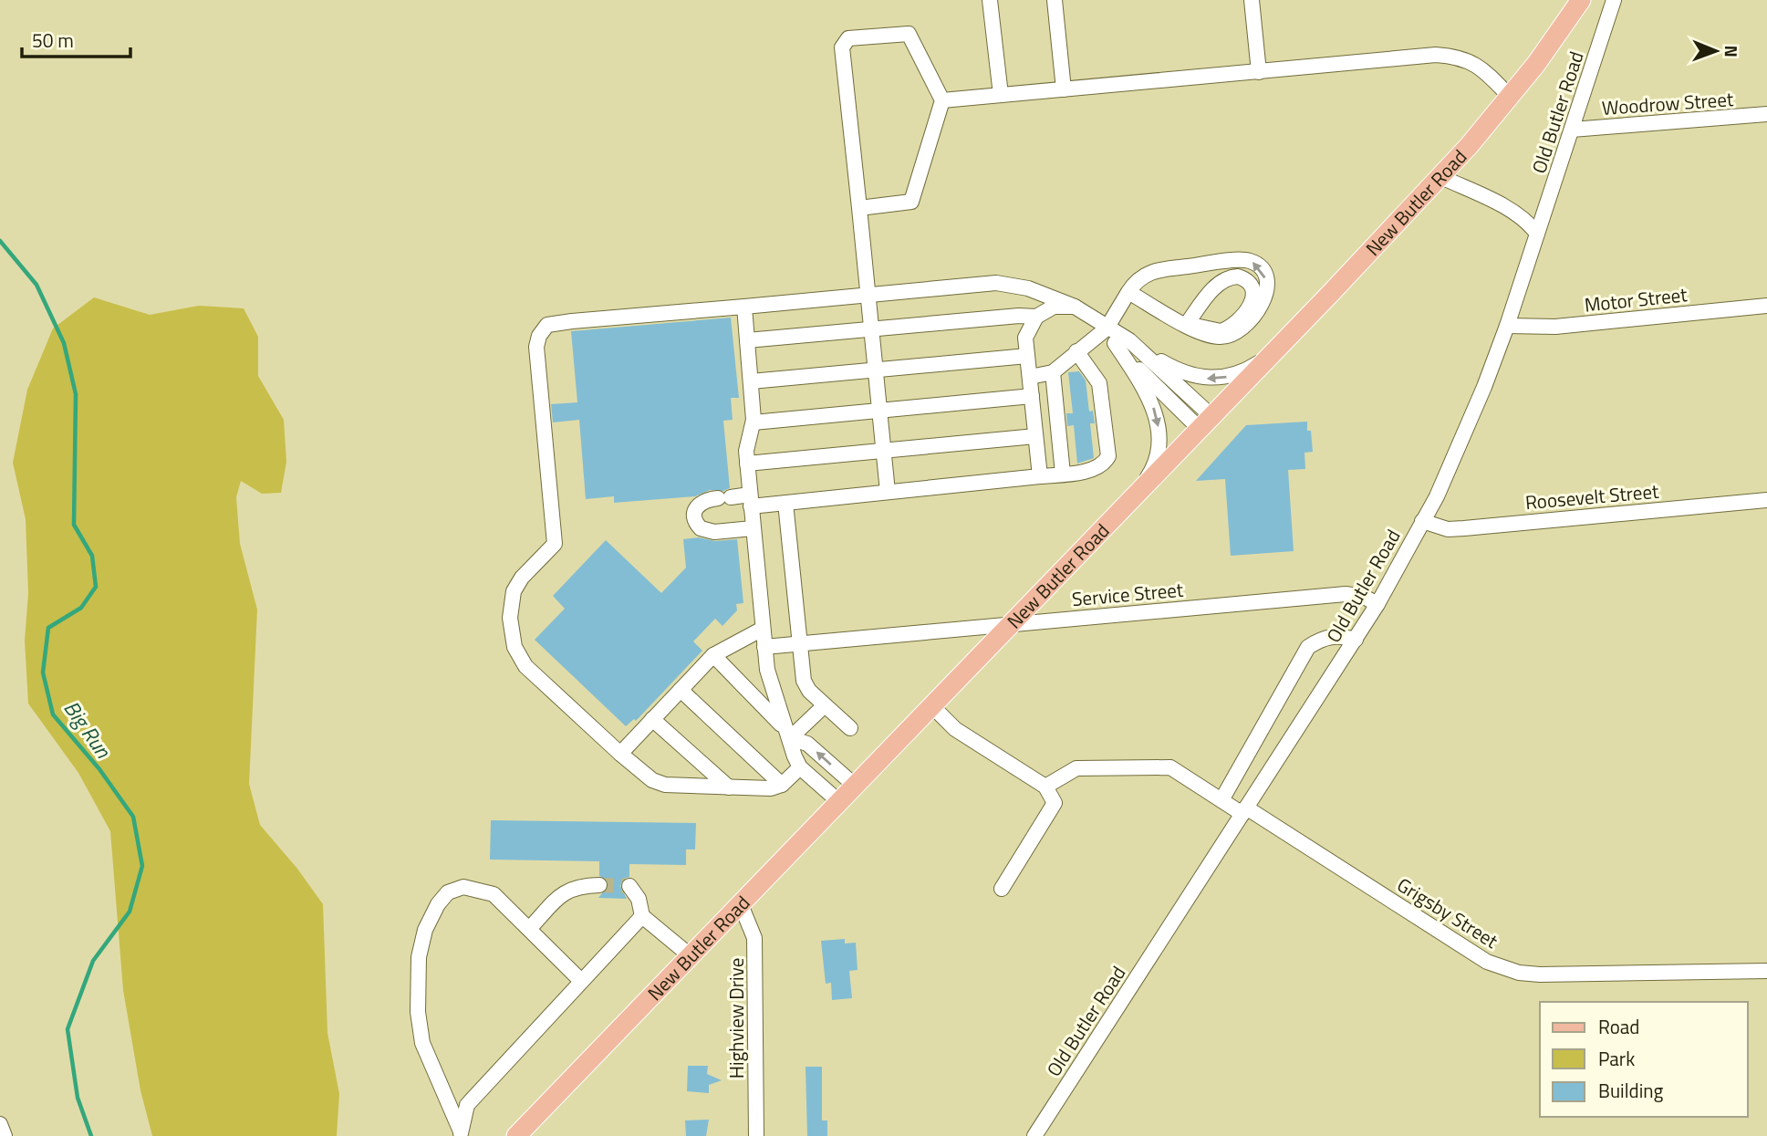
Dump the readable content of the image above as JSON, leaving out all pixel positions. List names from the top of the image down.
{
  "streets": {
    "main road": ["New Butler Road"],
    "street": [
      "Woodrow Street",
      "Old Butler Road",
      "Motor Street",
      "Roosevelt Street",
      "Service Street",
      "Grigsby Street",
      "Highview Drive"
    ]
  },
  "crossings": [
    ["Woodrow Street", "Old Butler Road"],
    ["Old Butler Road", "Motor Street"],
    ["Old Butler Road", "Roosevelt Street"],
    ["Old Butler Road", "Service Street"],
    ["Old Butler Road", "Grigsby Street"],
    ["New Butler Road", "Service Street"],
    ["New Butler Road", "Highview Drive"]
  ],
  "water": ["Big Run"],
  "legend": ["Road", "Park", "Building"],
  "scale_bar": "50 m",
  "north": "right"
}
